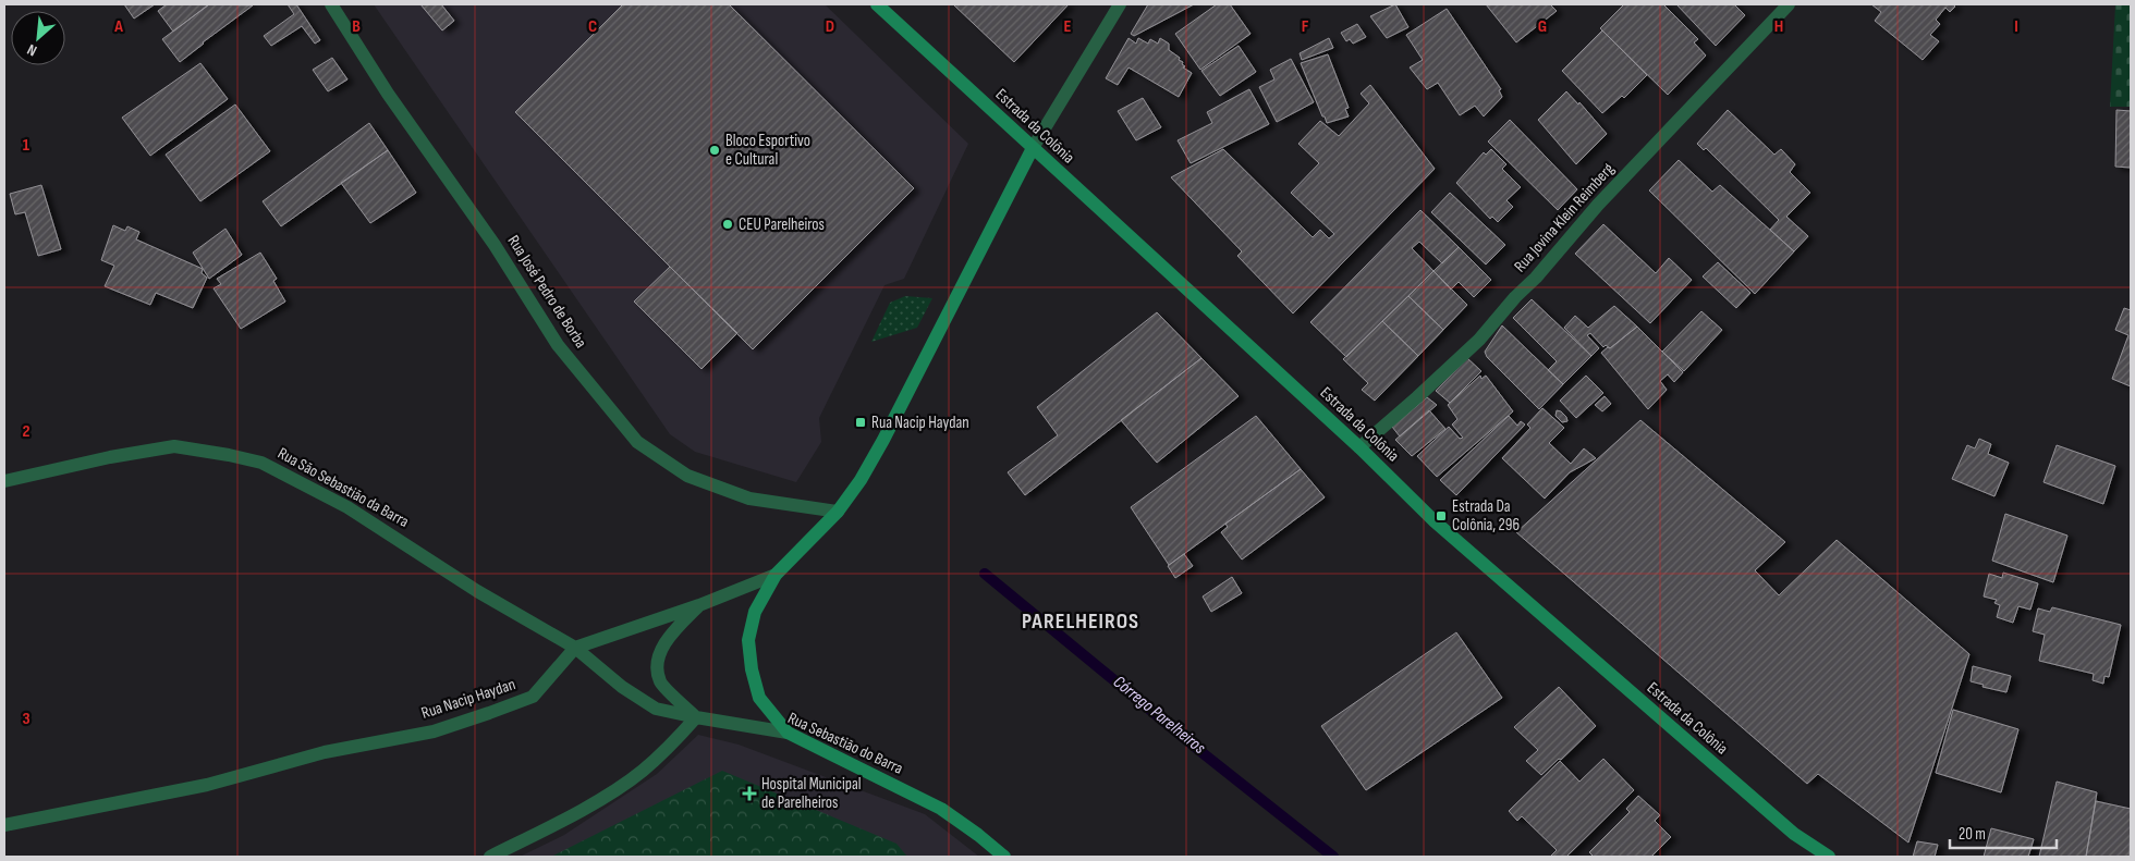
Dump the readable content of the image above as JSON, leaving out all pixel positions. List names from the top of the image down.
{
  "streets": {
    "main road": ["Estrada da Colônia", "Rua Sebastião do Barra"],
    "street": [
      "Rua Jovina Klein Reimberg",
      "Rua José Pedro de Borba",
      "Rua São Sebastião da Barra",
      "Rua Nacip Haydan"
    ]
  },
  "crossings": [
    ["Estrada da Colônia", "Rua Jovina Klein Reimberg"],
    ["Rua São Sebastião da Barra", "Rua Nacip Haydan"],
    ["Rua São Sebastião da Barra", "Rua Sebastião do Barra"],
    ["Rua Nacip Haydan", "Rua Sebastião do Barra"]
  ],
  "districts": ["PARELHEIROS"],
  "water": ["Córrego Parelheiros"],
  "places": {
    "other": ["Bloco Esportivo e Cultural", "CEU Parelheiros"],
    "transit": ["Rua Nacip Haydan", "Estrada Da Colônia, 296"],
    "health": ["Hospital Municipal de Parelheiros"]
  },
  "scale_bar": "20 m",
  "north": "bottom left",
  "grid": {
    "columns": [
      "A",
      "B",
      "C",
      "D",
      "E",
      "F",
      "G",
      "H",
      "I"
    ],
    "rows": ["1", "2", "3"]
  }
}
